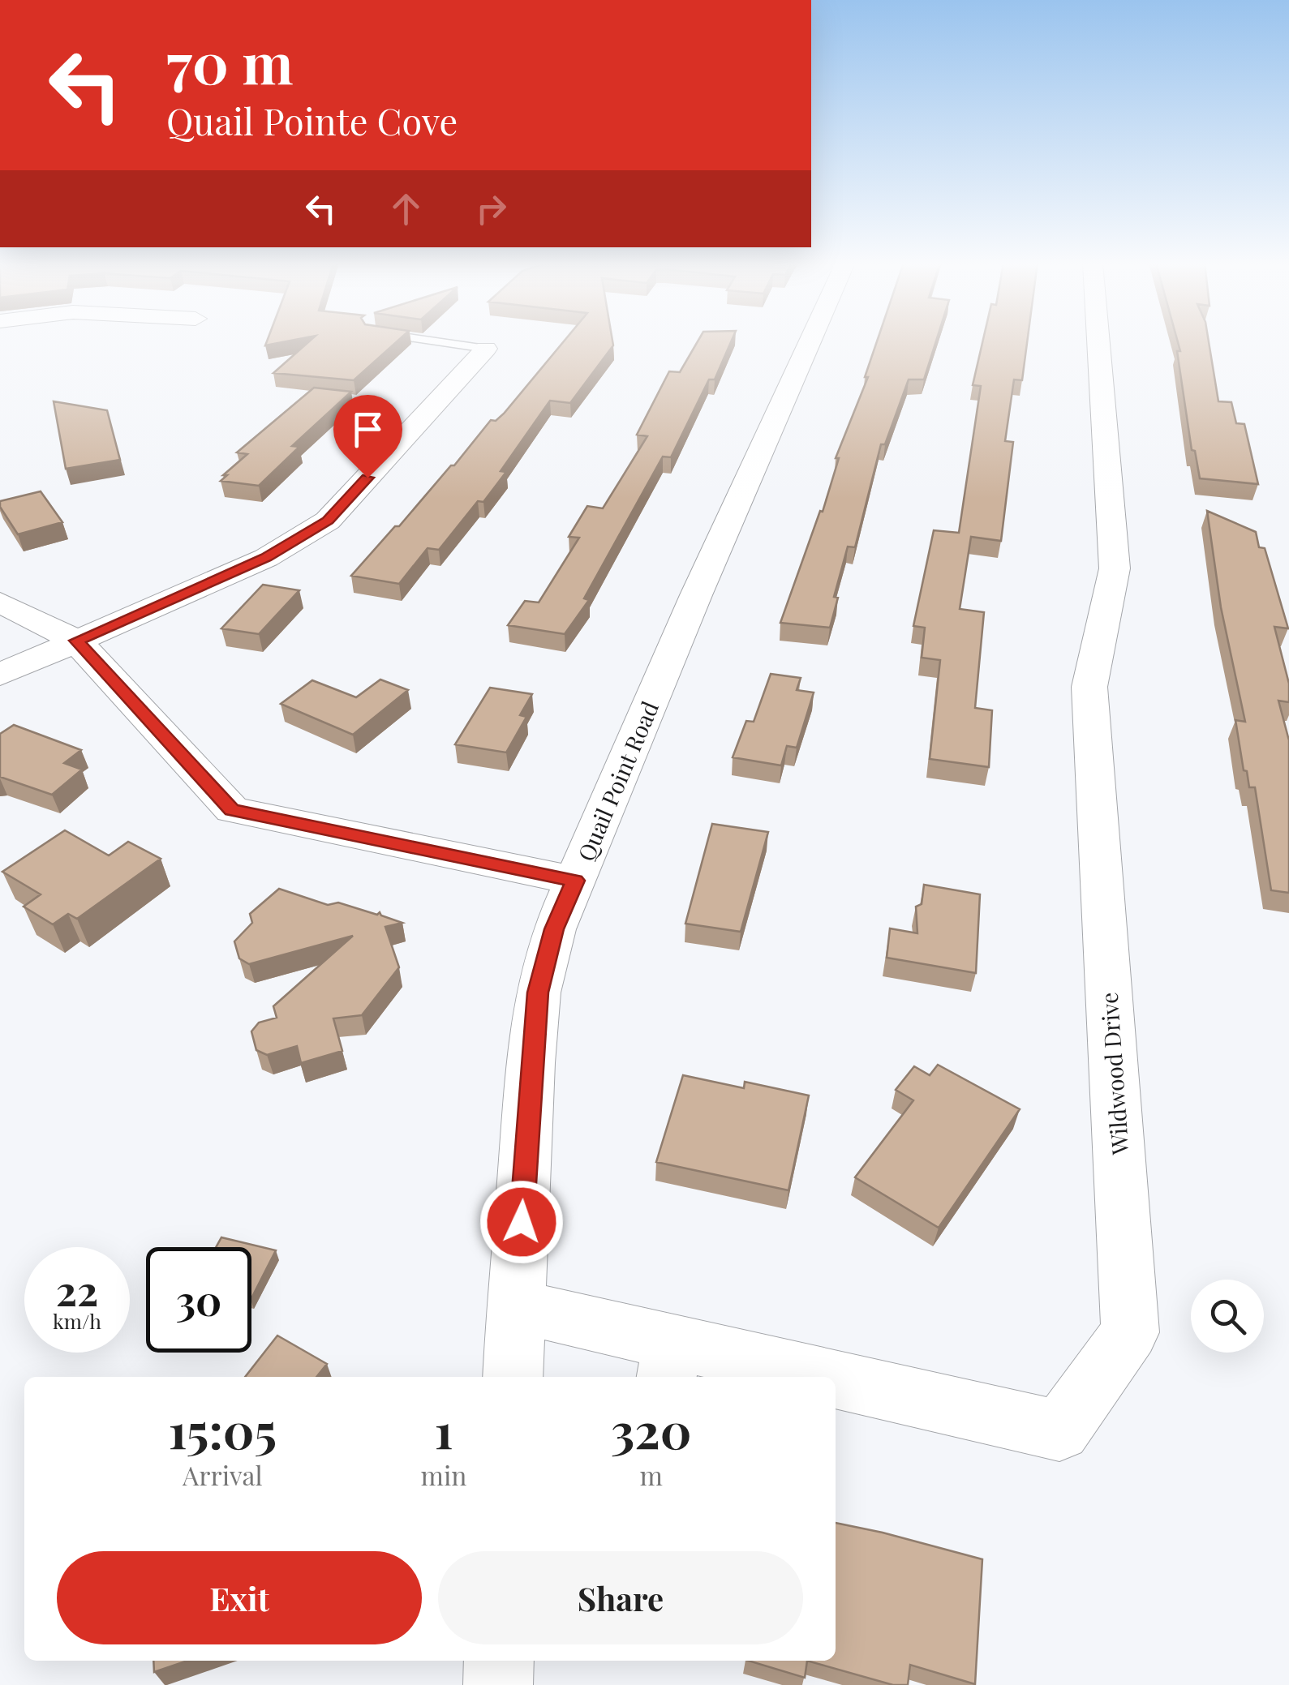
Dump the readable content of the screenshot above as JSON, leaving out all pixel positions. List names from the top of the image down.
{
  "streets": {
    "street": ["Quail Point Road", "Wildwood Drive"]
  },
  "page": {
    "turn": ["70 m", "Quail Pointe Cove"],
    "speed": "22 km/h",
    "limit": "30",
    "eta": [
      "15:05",
      "Arrival",
      "1",
      "min",
      "320",
      "m"
    ],
    "buttons": ["Exit", "Share"]
  }
}
